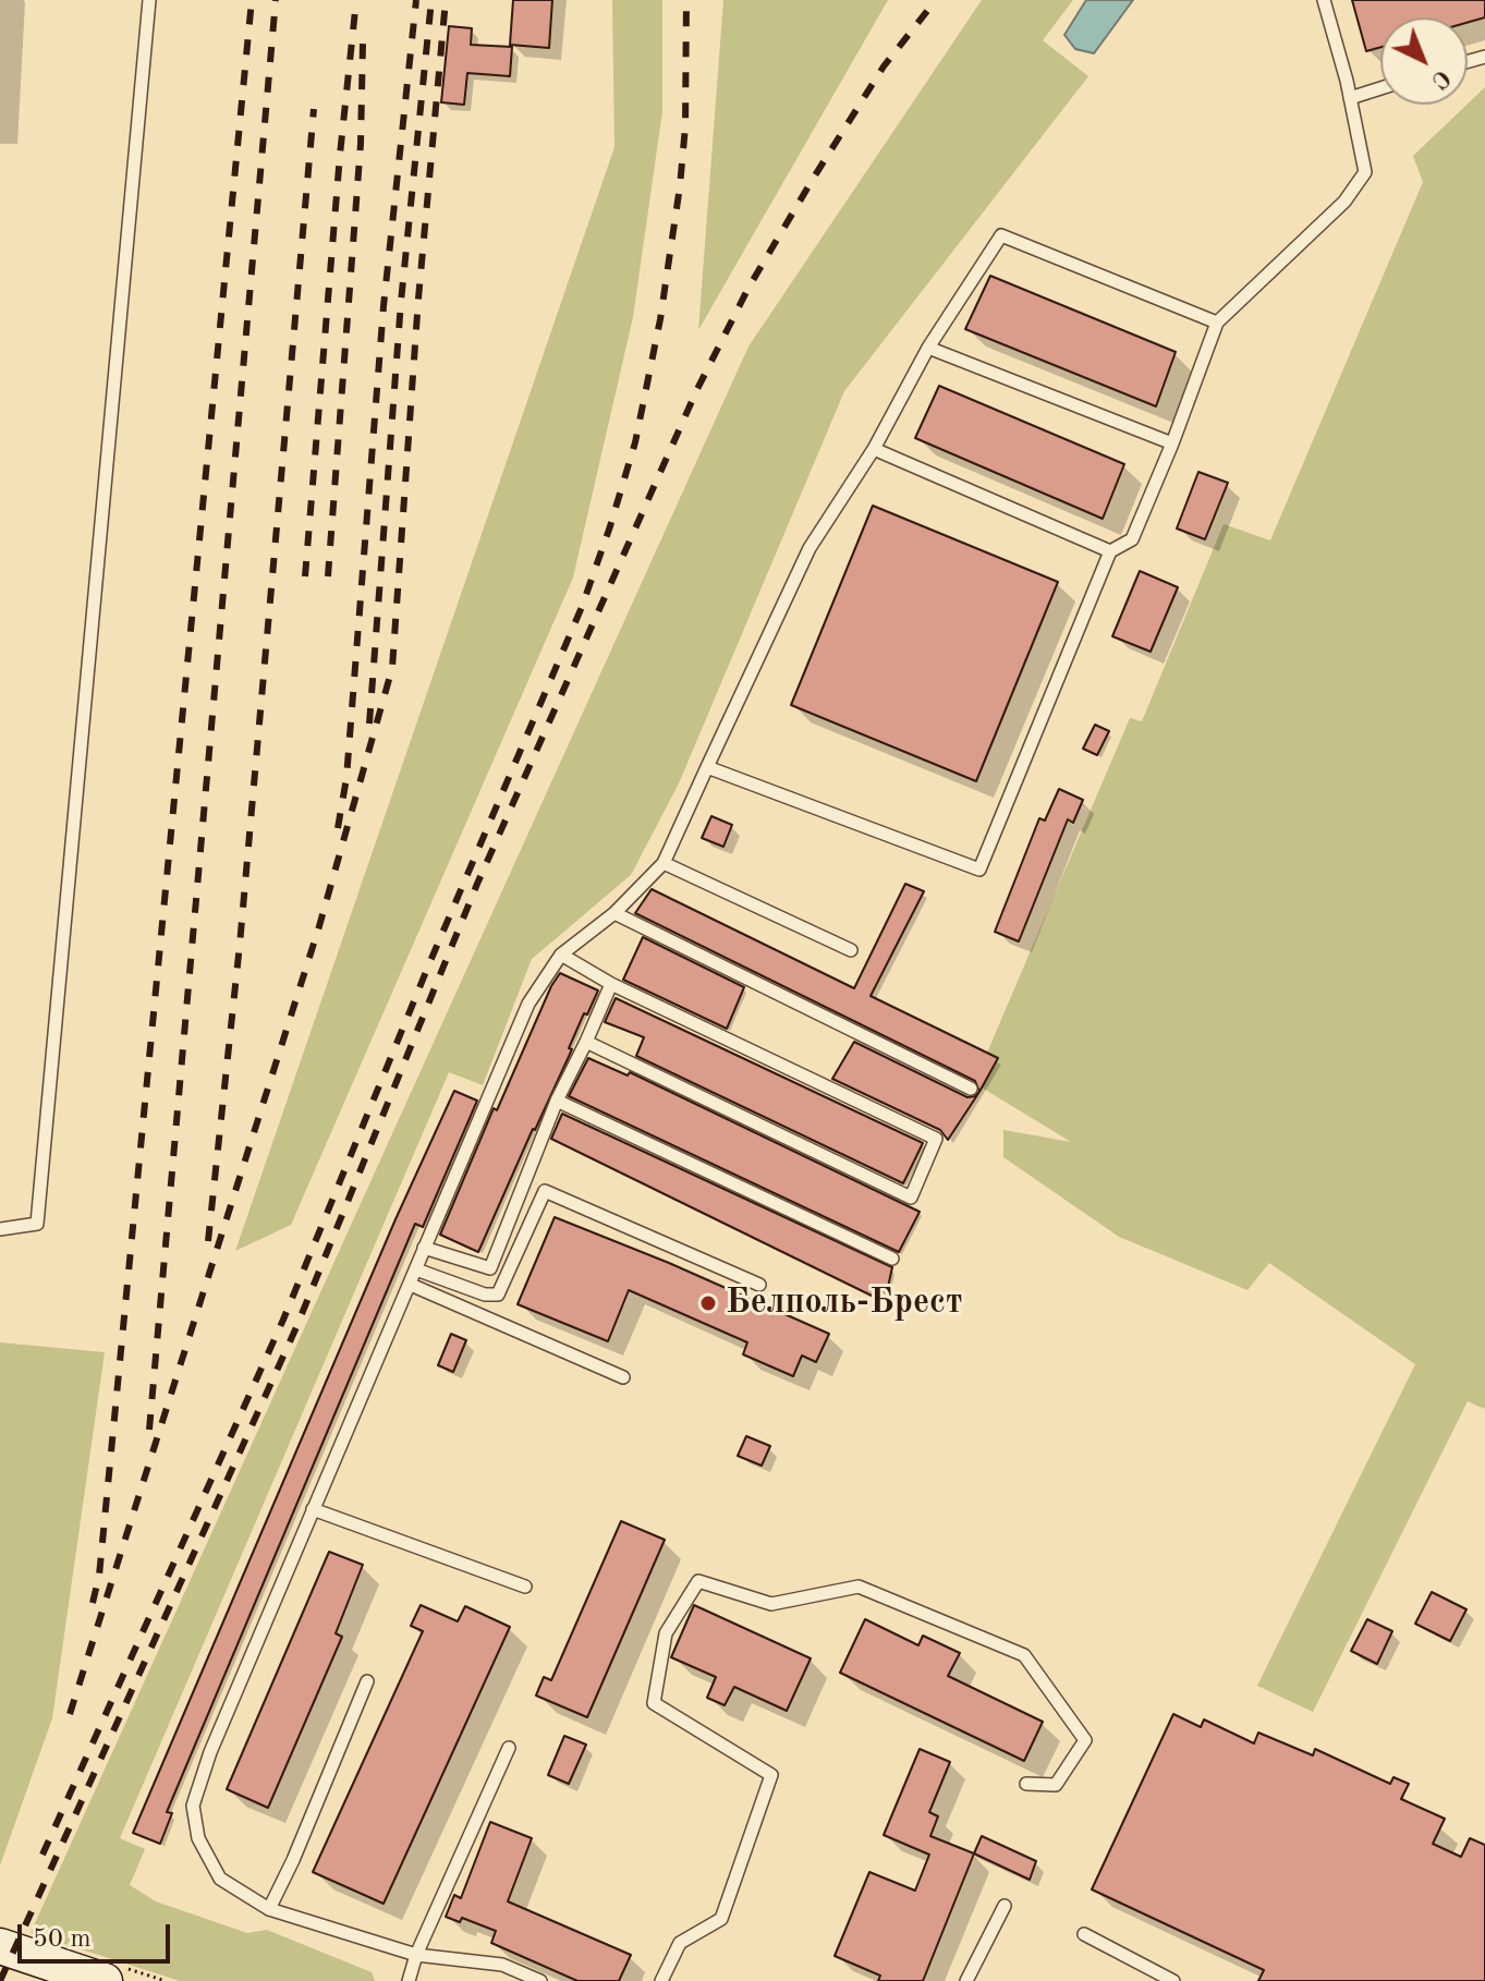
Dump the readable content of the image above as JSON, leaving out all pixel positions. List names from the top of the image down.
{
  "places": ["Белполь-Брест"],
  "scale_bar": "50 m",
  "north": "bottom right"
}
